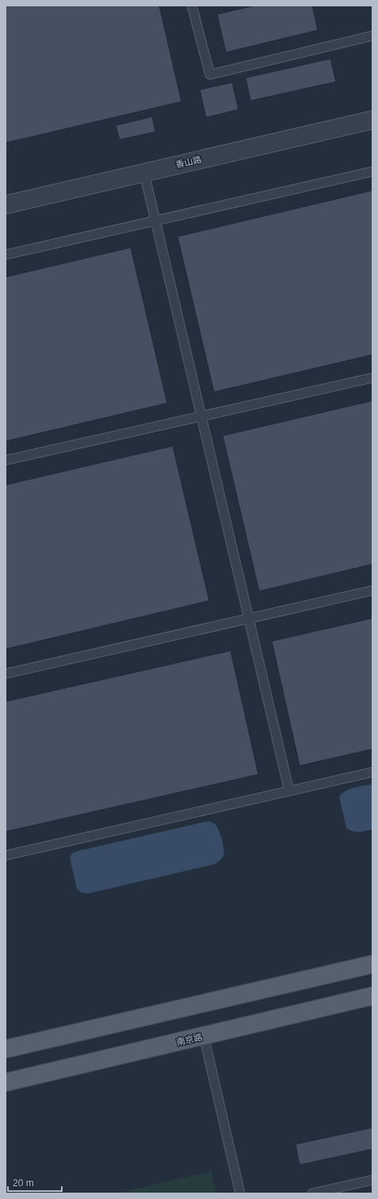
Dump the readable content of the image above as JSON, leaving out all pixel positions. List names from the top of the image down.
{
  "streets": {
    "main road": ["南京路"],
    "street": ["香山路"]
  },
  "scale_bar": "20 m"
}
